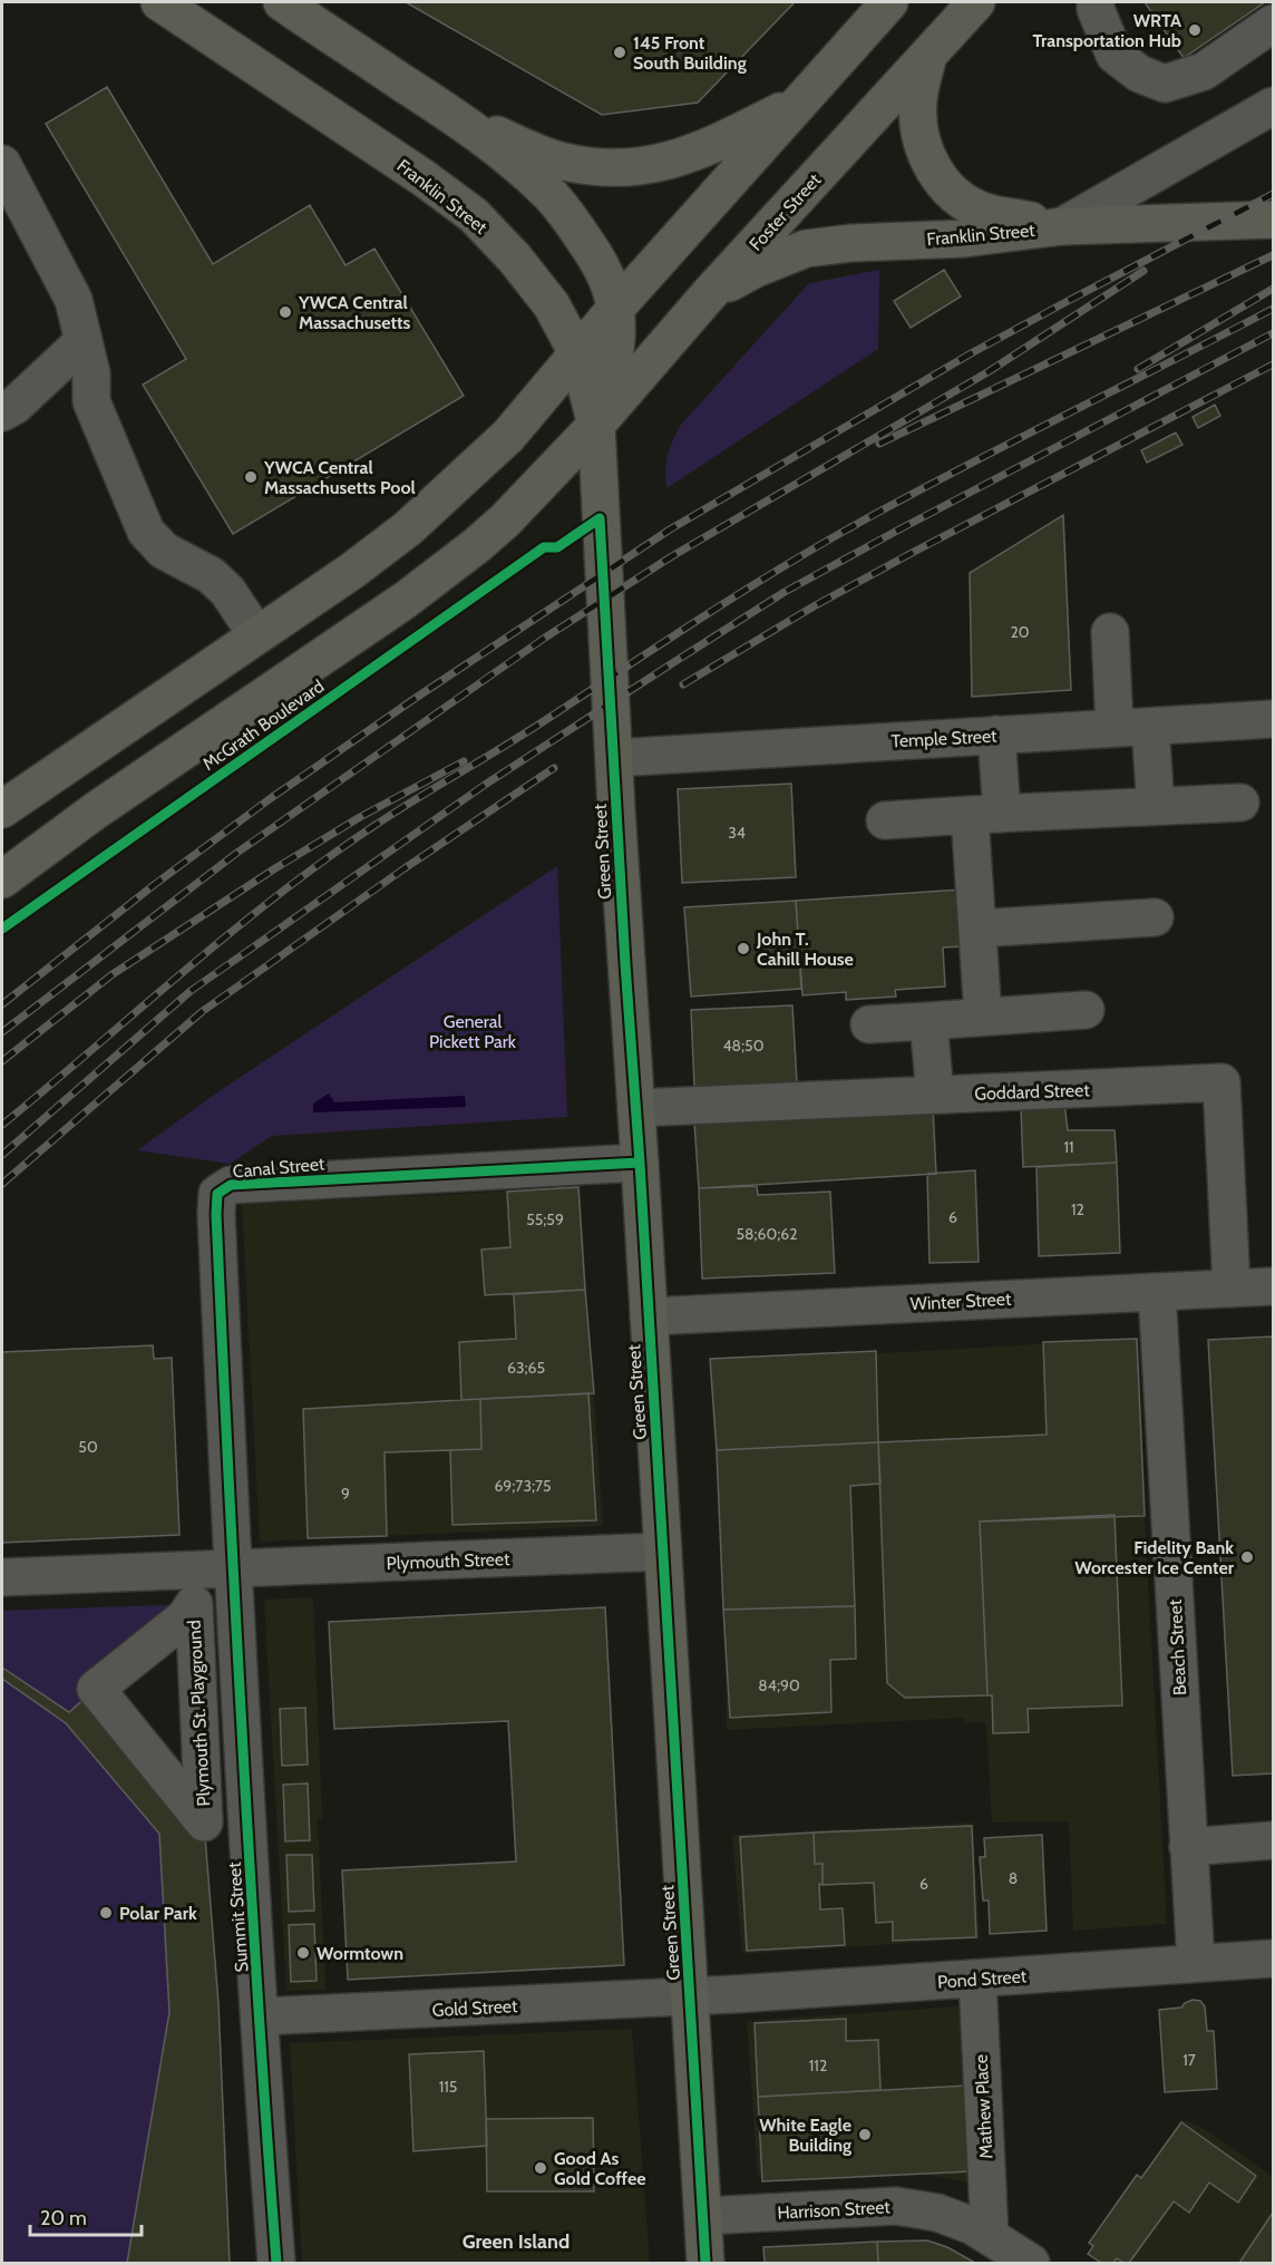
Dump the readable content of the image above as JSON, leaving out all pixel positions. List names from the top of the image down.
{
  "streets": {
    "main road": [
      "Franklin Street",
      "Foster Street",
      "McGrath Boulevard",
      "Green Street"
    ],
    "street": [
      "Temple Street",
      "Goddard Street",
      "Canal Street",
      "Winter Street",
      "Plymouth Street",
      "Beach Street",
      "Plymouth St. Playground",
      "Summit Street",
      "Pond Street",
      "Gold Street",
      "Mathew Place",
      "Harrison Street"
    ]
  },
  "crossings": [
    ["Franklin Street", "Foster Street"],
    ["Franklin Street", "McGrath Boulevard"],
    ["Franklin Street", "Green Street"],
    ["Foster Street", "McGrath Boulevard"],
    ["Foster Street", "Green Street"],
    ["McGrath Boulevard", "Green Street"],
    ["Temple Street", "Green Street"],
    ["Green Street", "Goddard Street"],
    ["Green Street", "Canal Street"],
    ["Green Street", "Winter Street"],
    ["Green Street", "Plymouth Street"],
    ["Green Street", "Pond Street"],
    ["Green Street", "Gold Street"],
    ["Green Street", "Harrison Street"],
    ["Goddard Street", "Winter Street"],
    ["Canal Street", "Plymouth Street"],
    ["Canal Street", "Summit Street"],
    ["Winter Street", "Beach Street"],
    ["Plymouth Street", "Summit Street"],
    ["Beach Street", "Pond Street"],
    ["Summit Street", "Gold Street"],
    ["Pond Street", "Gold Street"],
    ["Pond Street", "Mathew Place"],
    ["Mathew Place", "Harrison Street"]
  ],
  "districts": ["Green Island"],
  "parks": ["General Pickett Park"],
  "places": [
    "WRTA Transportation Hub",
    "145 Front South Building",
    "YWCA Central Massachusetts",
    "YWCA Central Massachusetts Pool",
    "John T. Cahill House",
    "Fidelity Bank Worcester Ice Center",
    "Polar Park",
    "Wormtown",
    "White Eagle Building",
    "Good As Gold Coffee"
  ],
  "house_numbers": [
    "20",
    "34",
    "48;50",
    "11",
    "12",
    "6",
    "55;59",
    "58;60;62",
    "63;65",
    "50",
    "69;73;75",
    "9",
    "84;90",
    "8",
    "6",
    "17",
    "112",
    "115"
  ],
  "scale_bar": "20 m"
}
